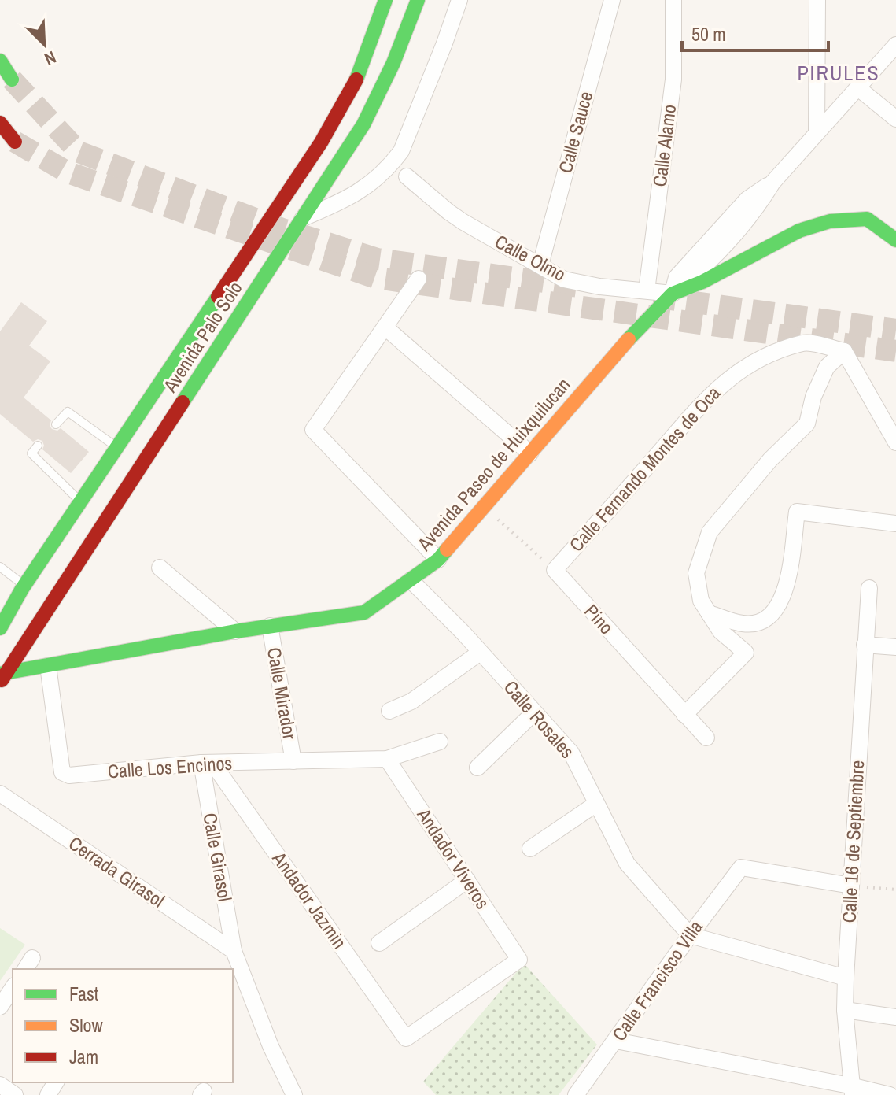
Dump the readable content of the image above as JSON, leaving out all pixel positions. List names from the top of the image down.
{
  "streets": {
    "main road": ["Avenida Palo Solo", "Avenida Paseo de Huixquilucan"],
    "street": [
      "Calle Sauce",
      "Calle Alamo",
      "Calle Olmo",
      "Calle Fernando Montes de Oca",
      "Pino",
      "Calle Mirador",
      "Calle Rosales",
      "Calle Los Encinos",
      "Calle 16 de Septiembre",
      "Calle Girasol",
      "Andador Viveros",
      "Cerrada Girasol",
      "Andador Jazmin",
      "Calle Francisco Villa"
    ]
  },
  "crossings": [
    ["Calle Sauce", "Calle Olmo"],
    ["Calle Alamo", "Calle Olmo"],
    ["Calle Olmo", "Avenida Paseo de Huixquilucan"],
    ["Avenida Palo Solo", "Avenida Paseo de Huixquilucan"],
    ["Avenida Paseo de Huixquilucan", "Calle Mirador"],
    ["Avenida Paseo de Huixquilucan", "Calle Rosales"],
    ["Avenida Paseo de Huixquilucan", "Calle Los Encinos"],
    ["Calle Fernando Montes de Oca", "Pino"],
    ["Calle Mirador", "Calle Los Encinos"],
    ["Calle Rosales", "Calle Francisco Villa"],
    ["Calle Los Encinos", "Calle Girasol"],
    ["Calle Los Encinos", "Andador Viveros"],
    ["Calle Los Encinos", "Andador Jazmin"],
    ["Calle 16 de Septiembre", "Calle Francisco Villa"],
    ["Calle Girasol", "Cerrada Girasol"],
    ["Calle Girasol", "Andador Jazmin"],
    ["Andador Viveros", "Andador Jazmin"]
  ],
  "districts": ["PIRULES"],
  "legend": ["Fast", "Slow", "Jam"],
  "scale_bar": "50 m",
  "north": "bottom right"
}
